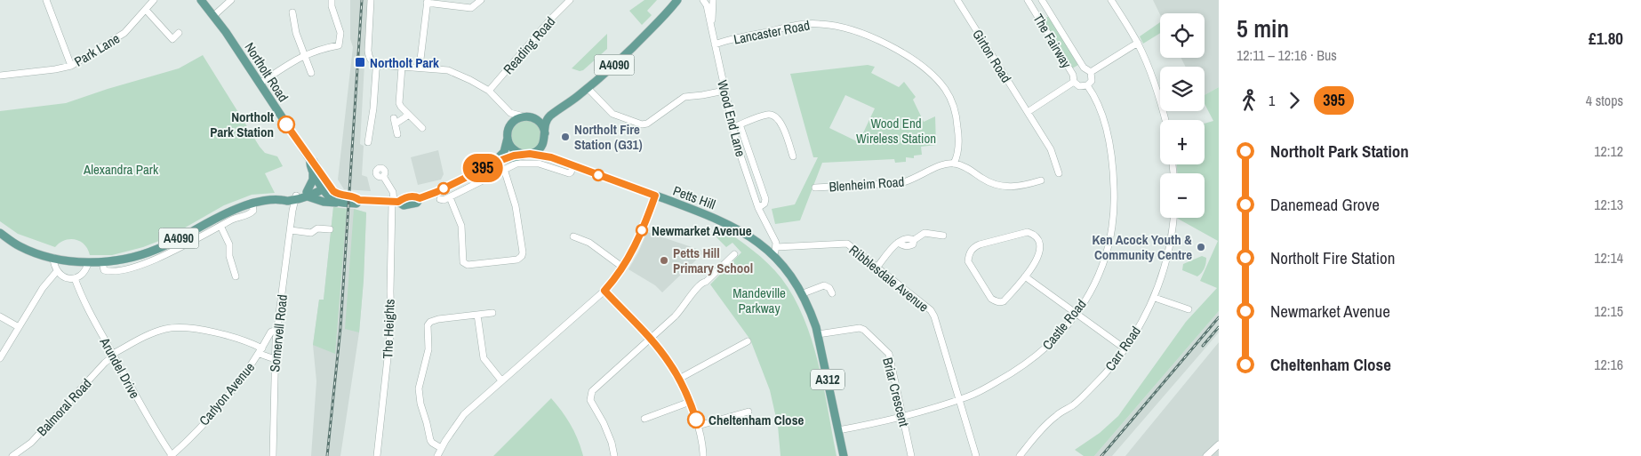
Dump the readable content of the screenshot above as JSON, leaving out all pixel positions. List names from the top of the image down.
{
  "streets": {
    "main road": [
      "A4090",
      "Northolt Road",
      "Petts Hill",
      "A312"
    ],
    "street": [
      "Lancaster Road",
      "The Fairway",
      "Reading Road",
      "Park Lane",
      "Girton Road",
      "Wood End Lane",
      "Blenheim Road",
      "Ribblesdale Avenue",
      "Castle Road",
      "The Heights",
      "Somervell Road",
      "Carr Road",
      "Arundel Drive",
      "Briar Crescent",
      "Carlyon Avenue",
      "Balmoral Road"
    ]
  },
  "crossings": [
    ["Lancaster Road", "Wood End Lane"],
    ["Lancaster Road", "Blenheim Road"],
    ["The Fairway", "Castle Road"],
    ["A4090", "Northolt Road"],
    ["A4090", "Petts Hill"],
    ["A4090", "Somervell Road"],
    ["Northolt Road", "Petts Hill"],
    ["Northolt Road", "A312"],
    ["Wood End Lane", "Ribblesdale Avenue"],
    ["Petts Hill", "The Heights"],
    ["Petts Hill", "A312"],
    ["Ribblesdale Avenue", "Castle Road"],
    ["Castle Road", "A312"],
    ["Castle Road", "Briar Crescent"],
    ["Somervell Road", "Carlyon Avenue"],
    ["Somervell Road", "Balmoral Road"],
    ["Arundel Drive", "Carlyon Avenue"],
    ["Arundel Drive", "Balmoral Road"],
    ["A312", "Briar Crescent"],
    ["Carlyon Avenue", "Balmoral Road"]
  ],
  "parks": ["Wood End Wireless Station", "Alexandra Park", "Mandeville Parkway"],
  "places": {
    "transit": ["Northolt Park"],
    "other": [
      "Northolt Park Station",
      "Northolt Fire Station (G31)",
      "Newmarket Avenue",
      "Ken Acock Youth & Community Centre",
      "Petts Hill Primary School",
      "Cheltenham Close"
    ]
  },
  "lines": ["bus line 395"],
  "page": {
    "on_map": "395",
    "heading": ["5 min", "12:11 – 12:16 · Bus", "£1.80"],
    "map_buttons": ["+", "−"],
    "legs": ["1", "395", "4 stops"],
    "list": [
      {
        "name": "Northolt Park Station",
        "value": "12:12"
      },
      {
        "name": "Danemead Grove",
        "value": "12:13"
      },
      {
        "name": "Northolt Fire Station",
        "value": "12:14"
      },
      {
        "name": "Newmarket Avenue",
        "value": "12:15"
      },
      {
        "name": "Cheltenham Close",
        "value": "12:16"
      }
    ]
  }
}
